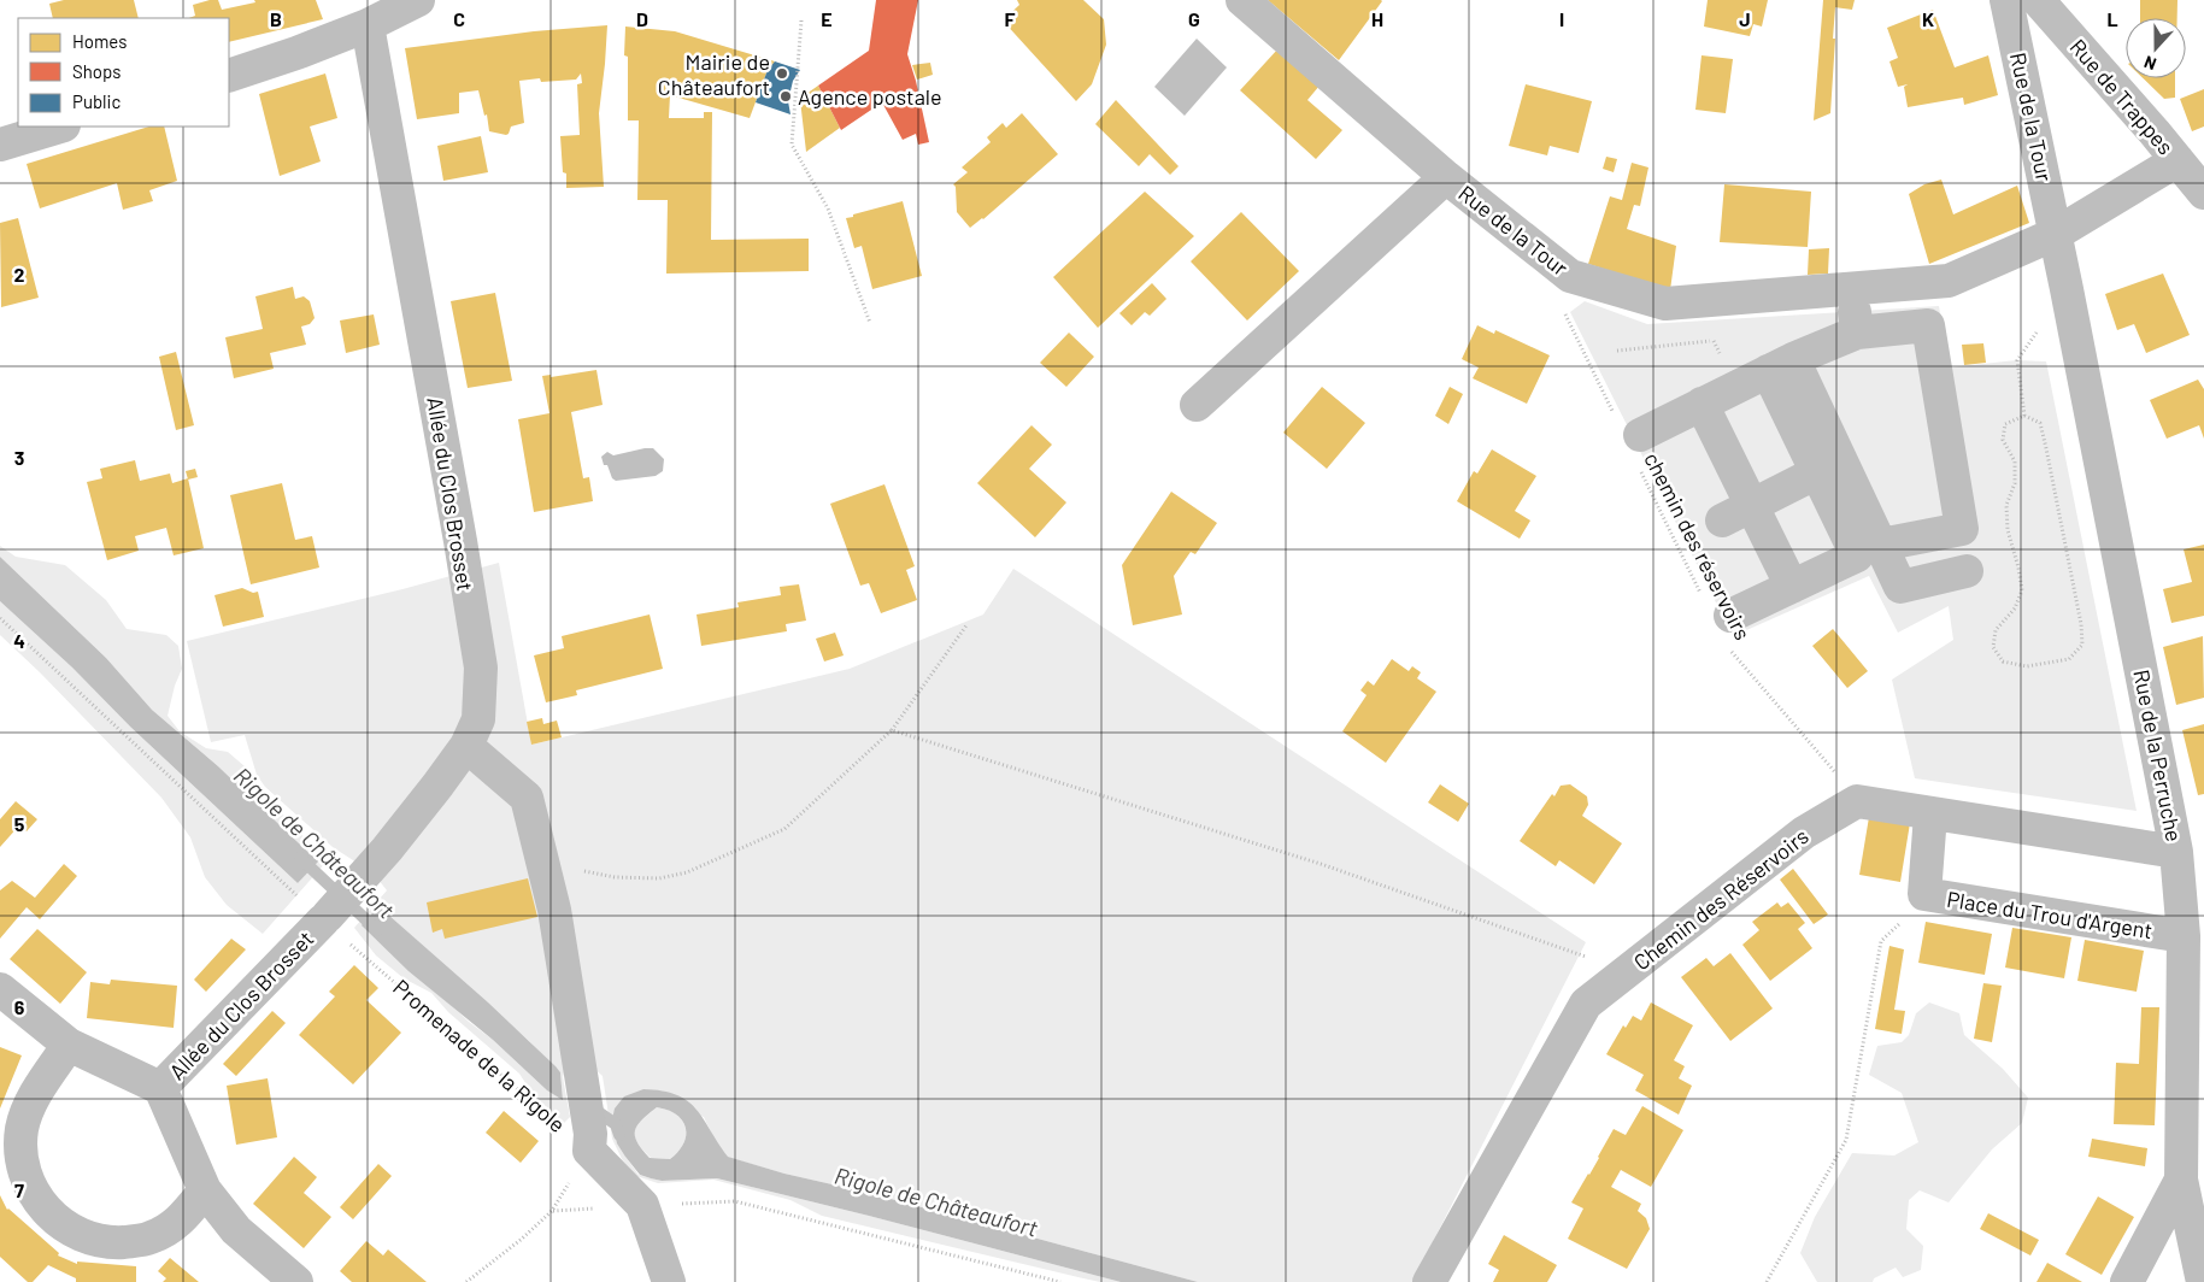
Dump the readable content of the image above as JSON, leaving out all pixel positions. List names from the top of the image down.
{
  "streets": {
    "street": [
      "Rue de Trappes",
      "Rue de la Tour",
      "Allée du Clos Brosset",
      "Rue de la Perruche",
      "Chemin des Réservoirs",
      "Place du Trou d'Argent"
    ],
    "path": ["chemin des réservoirs", "Promenade de la Rigole"]
  },
  "crossings": [
    ["Rue de Trappes", "Rue de la Tour"],
    ["Rue de la Tour", "chemin des réservoirs"],
    ["Rue de la Tour", "Rue de la Perruche"],
    ["Allée du Clos Brosset", "Promenade de la Rigole"],
    ["chemin des réservoirs", "Chemin des Réservoirs"],
    ["Rue de la Perruche", "Place du Trou d'Argent"]
  ],
  "water": ["Rigole de Châteaufort"],
  "places": ["Mairie de Châteaufort", "Agence postale"],
  "legend": ["Homes", "Shops", "Public"],
  "north": "bottom",
  "grid": {
    "columns": [
      "B",
      "C",
      "D",
      "E",
      "F",
      "G",
      "H",
      "I",
      "J",
      "K",
      "L"
    ],
    "rows": [
      "2",
      "3",
      "4",
      "5",
      "6",
      "7"
    ]
  }
}
